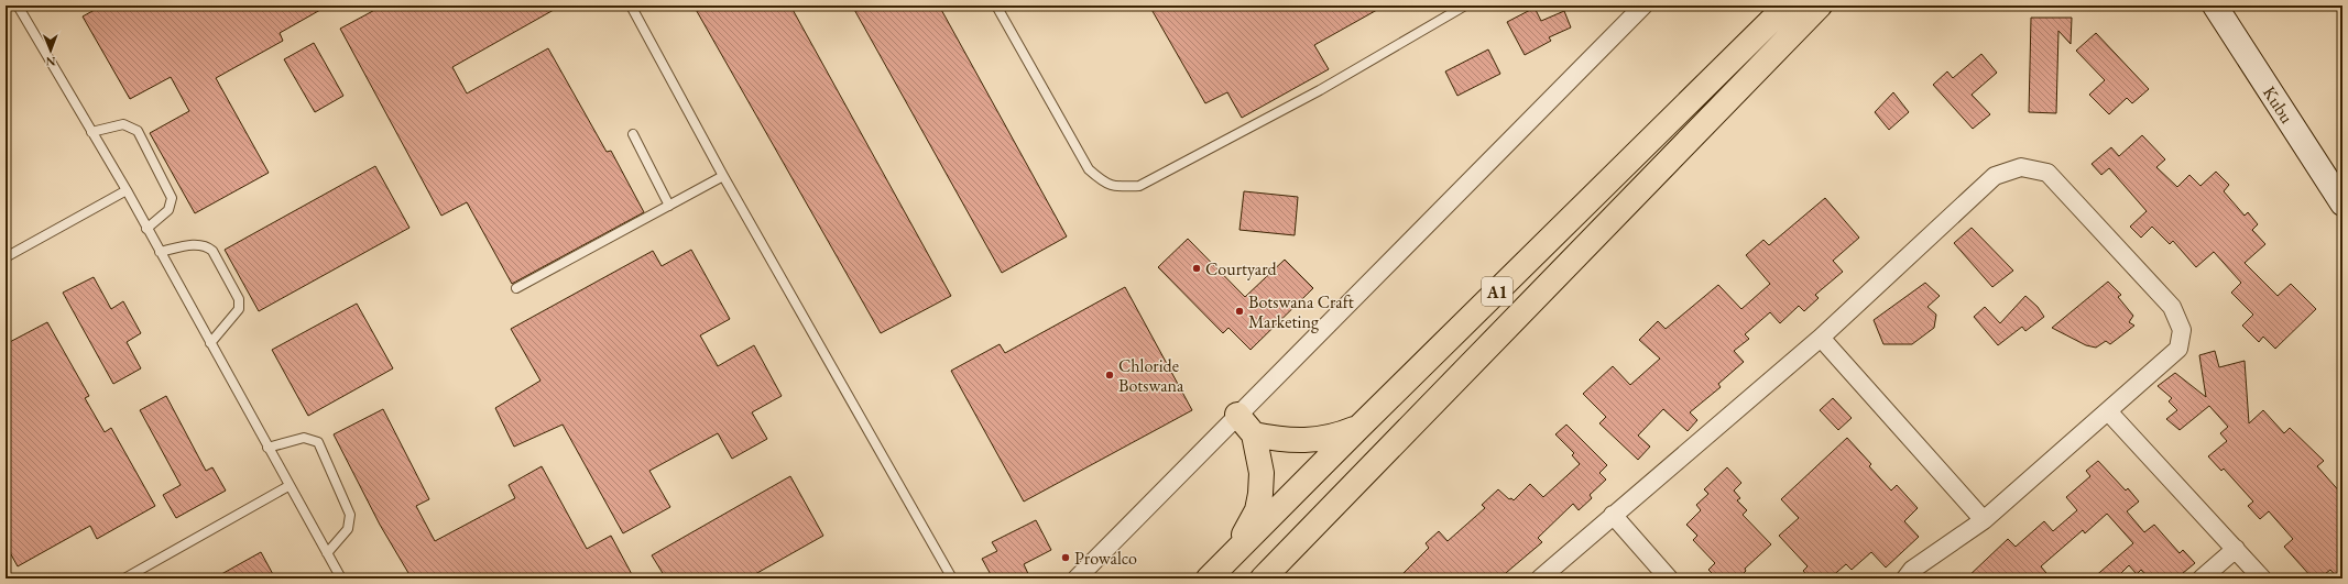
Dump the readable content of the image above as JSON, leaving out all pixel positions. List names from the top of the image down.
{
  "streets": {
    "highway": ["A1"],
    "main road": ["Kubu"]
  },
  "places": [
    "Courtyard",
    "Botswana Craft Marketing",
    "Chloride Botswana",
    "Prowalco"
  ],
  "north": "bottom"
}
